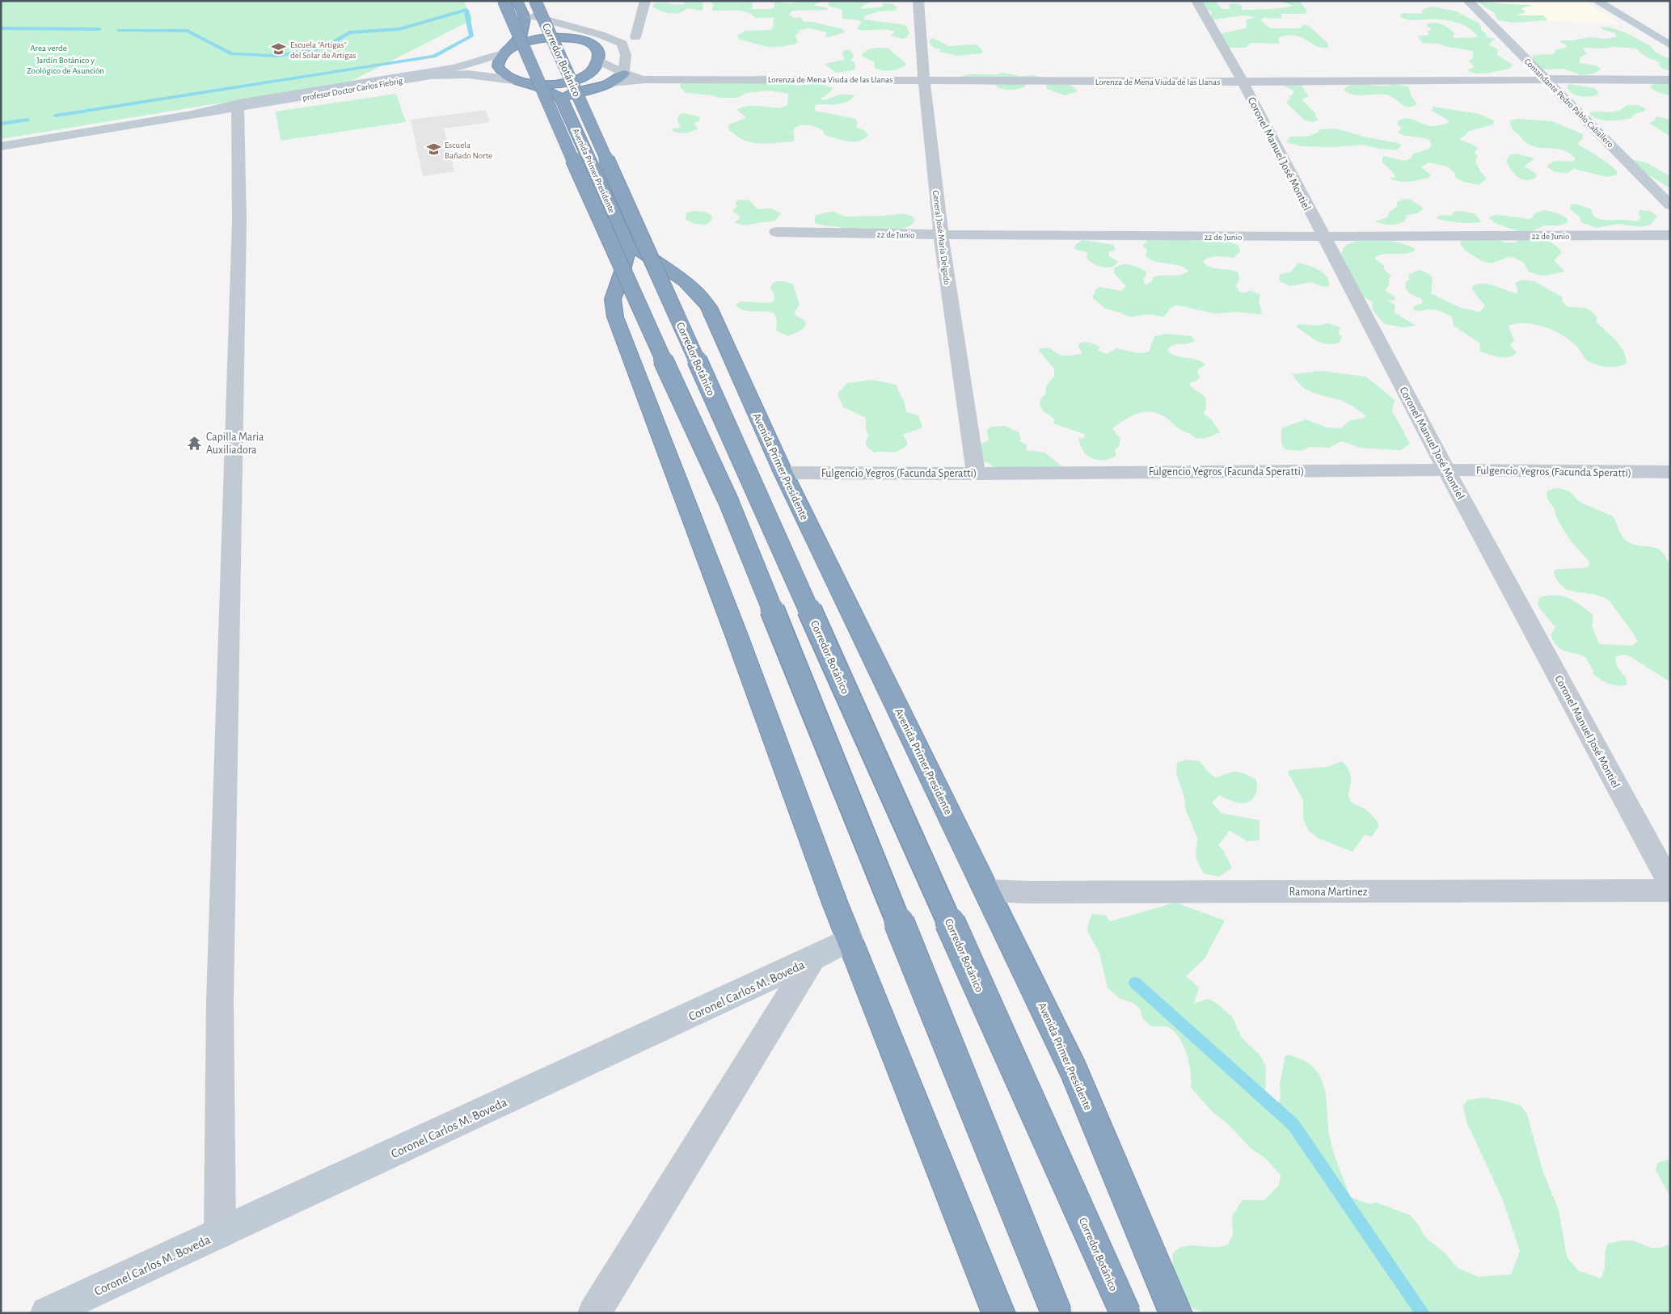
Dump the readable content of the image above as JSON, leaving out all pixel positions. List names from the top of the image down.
{
  "streets": {
    "highway": ["Corredor Botánico", "Avenida Primer Presidente"],
    "street": [
      "Lorenza de Mena Viuda de las Llanas",
      "profesor Doctor Carlos Fiebrig",
      "Comandante Pedro Pablo Caballero",
      "Coronel Manuel José Montiel",
      "22 de Junio",
      "General José María Delgado",
      "Fulgencio Yegros (Facunda Speratti)",
      "Ramona Martinez",
      "Coronel Carlos M. Boveda"
    ]
  },
  "crossings": [
    ["Lorenza de Mena Viuda de las Llanas", "Comandante Pedro Pablo Caballero"],
    ["Lorenza de Mena Viuda de las Llanas", "Coronel Manuel José Montiel"],
    ["Lorenza de Mena Viuda de las Llanas", "General José María Delgado"],
    ["Coronel Manuel José Montiel", "22 de Junio"],
    ["Coronel Manuel José Montiel", "Fulgencio Yegros (Facunda Speratti)"],
    ["Avenida Primer Presidente", "Fulgencio Yegros (Facunda Speratti)"],
    ["Avenida Primer Presidente", "Ramona Martinez"],
    ["Avenida Primer Presidente", "Coronel Carlos M. Boveda"],
    ["22 de Junio", "General José María Delgado"],
    ["General José María Delgado", "Fulgencio Yegros (Facunda Speratti)"]
  ],
  "parks": ["Area verde", "Jardín Botánico y Zoológico de Asunción"],
  "places": {
    "school or university": ["Escuela \"Artigas\" del Solar de Artigas", "Escuela Bañado Norte"],
    "temple": ["Capilla Maria Auxiliadora"]
  }
}
